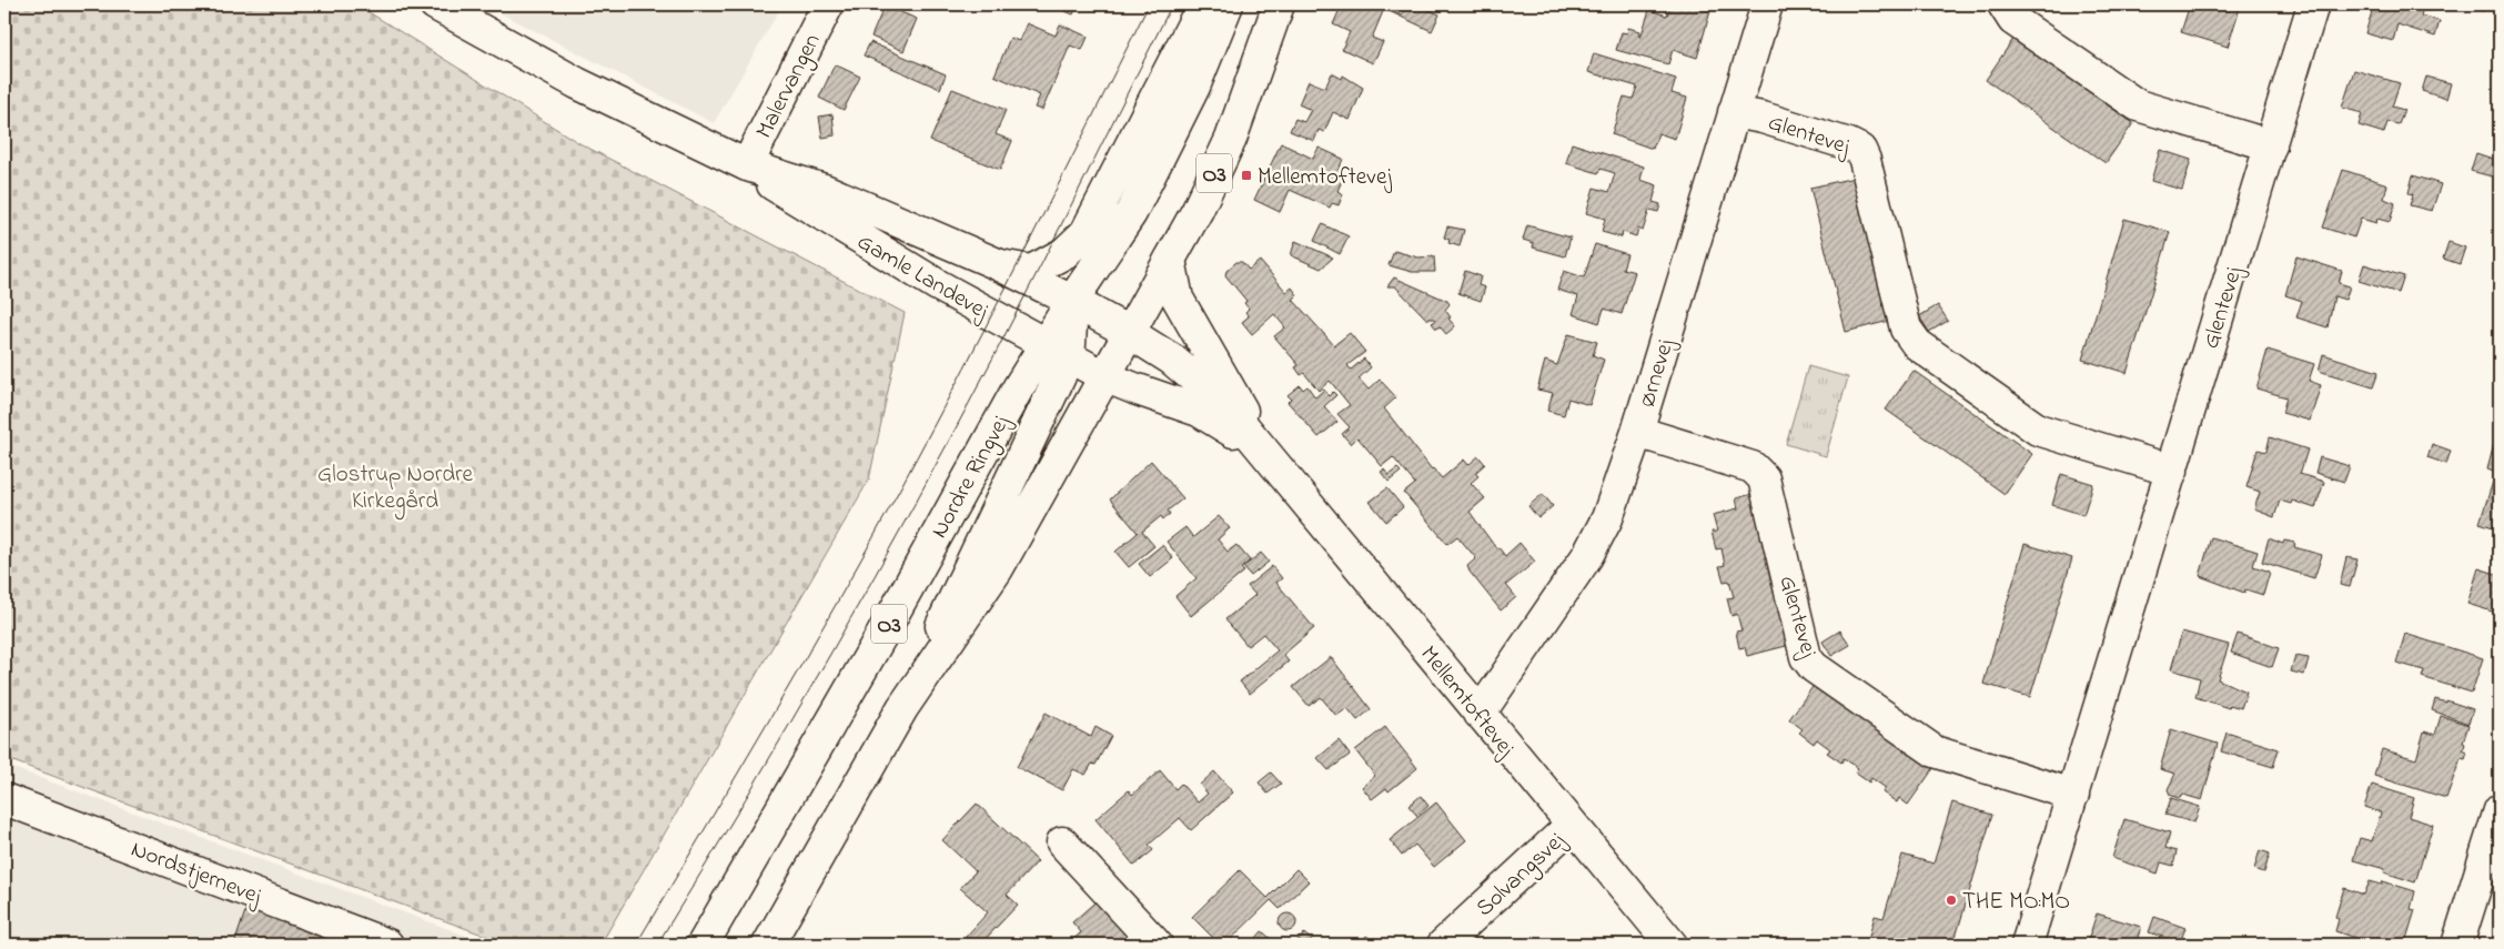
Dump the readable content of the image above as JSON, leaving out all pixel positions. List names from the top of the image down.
{
  "streets": {
    "street": [
      "Malervangen",
      "Glentevej",
      "O3",
      "Gamle Landevej",
      "Ørnevej",
      "Nordre Ringvej",
      "Mellemtoftevej",
      "Nordstjernevej",
      "Solvangsvej"
    ]
  },
  "crossings": [
    ["Malervangen", "Gamle Landevej"],
    ["Glentevej", "Ørnevej"],
    ["O3", "Gamle Landevej"],
    ["O3", "Mellemtoftevej"],
    ["Gamle Landevej", "Nordre Ringvej"],
    ["Gamle Landevej", "Mellemtoftevej"],
    ["Ørnevej", "Mellemtoftevej"],
    ["Nordre Ringvej", "Mellemtoftevej"],
    ["Mellemtoftevej", "Solvangsvej"]
  ],
  "parks": ["Glostrup Nordre Kirkegård"],
  "places": {
    "transit": ["Mellemtoftevej"],
    "other": ["THE MO:MO"]
  }
}
